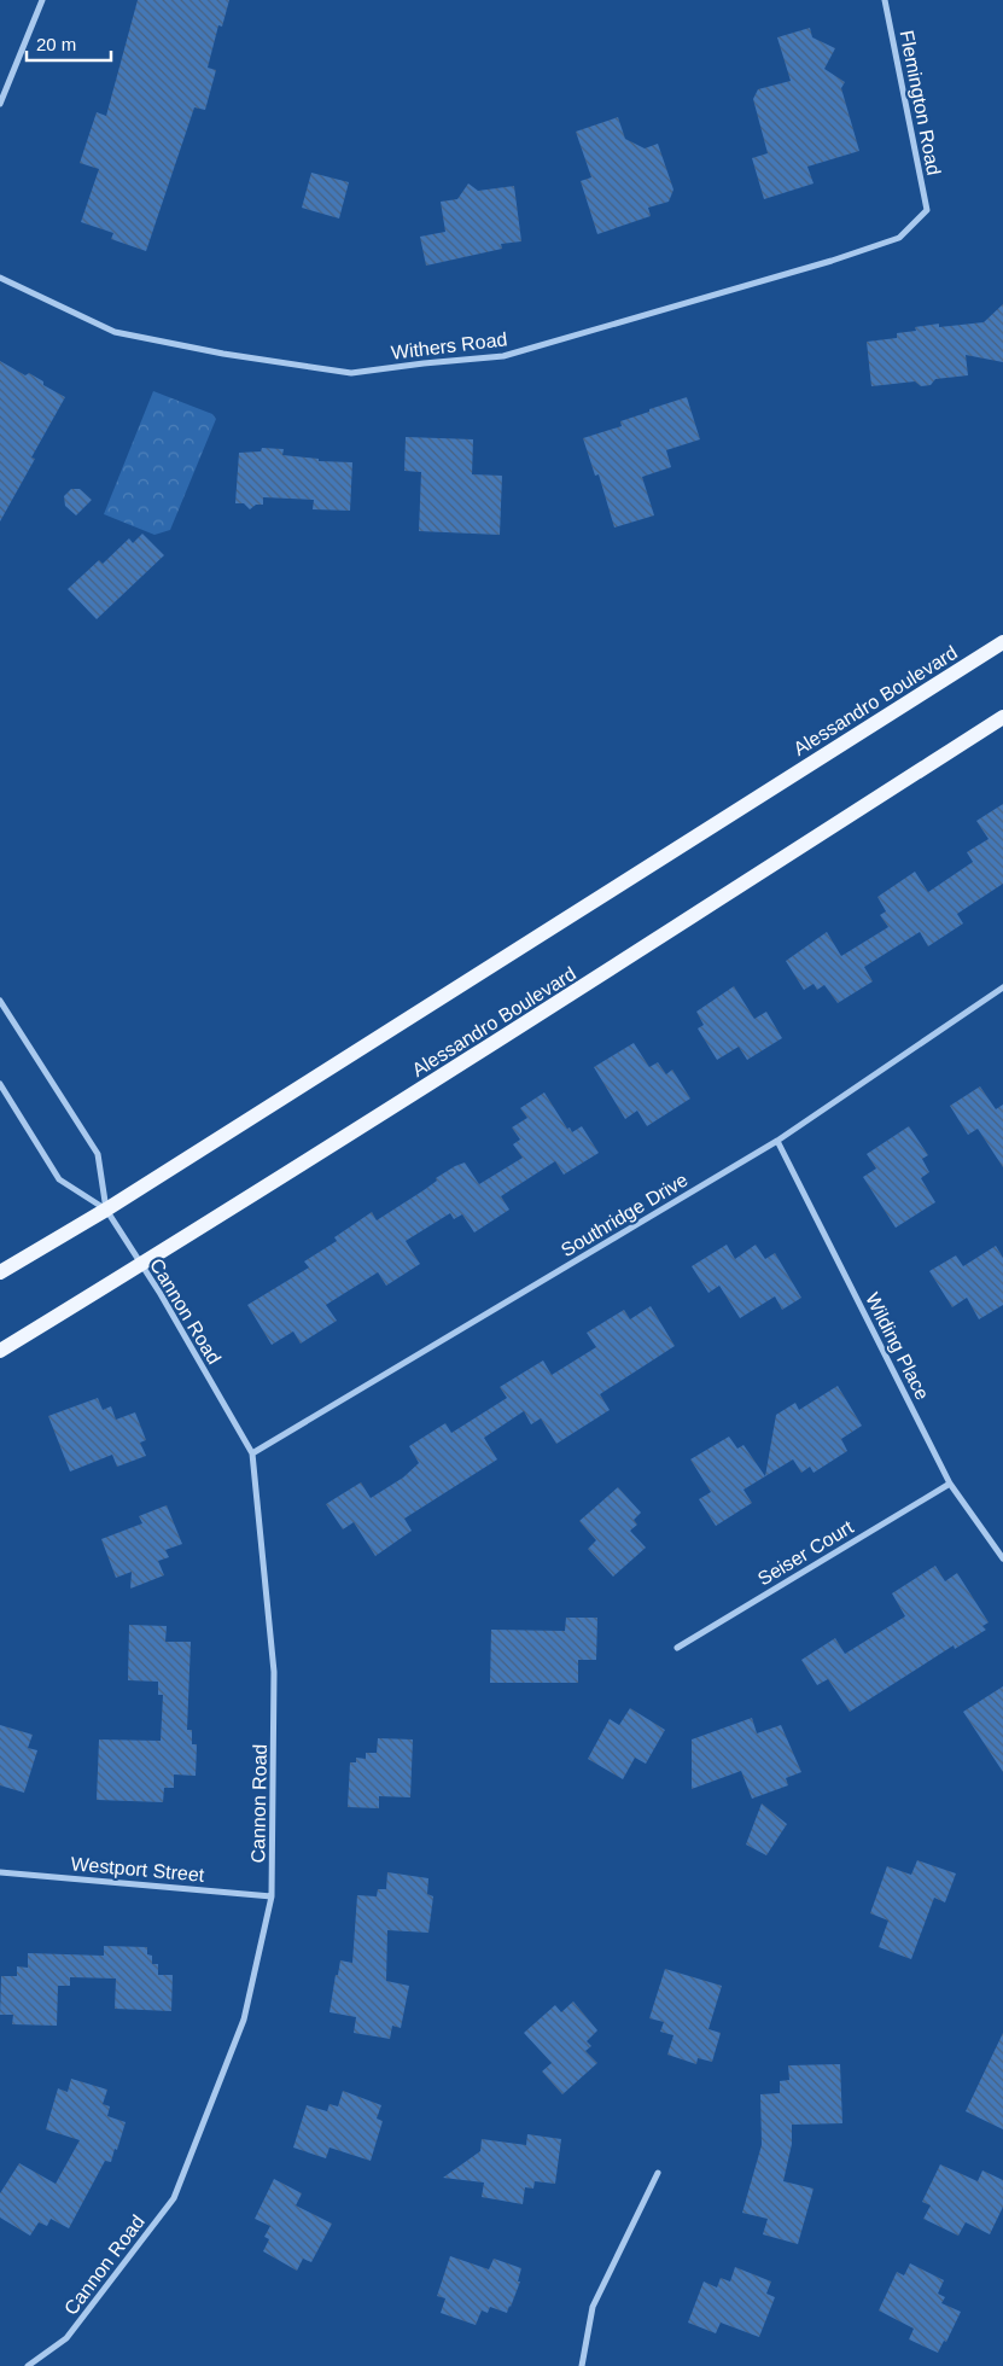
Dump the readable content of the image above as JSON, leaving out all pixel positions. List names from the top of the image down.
{
  "streets": {
    "main road": ["Alessandro Boulevard"],
    "street": [
      "Flemington Road",
      "Withers Road",
      "Southridge Drive",
      "Cannon Road",
      "Wilding Place",
      "Seiser Court",
      "Westport Street"
    ]
  },
  "crossings": [
    ["Flemington Road", "Withers Road"],
    ["Alessandro Boulevard", "Cannon Road"],
    ["Southridge Drive", "Cannon Road"],
    ["Southridge Drive", "Wilding Place"],
    ["Cannon Road", "Westport Street"],
    ["Wilding Place", "Seiser Court"]
  ],
  "scale_bar": "20 m"
}
